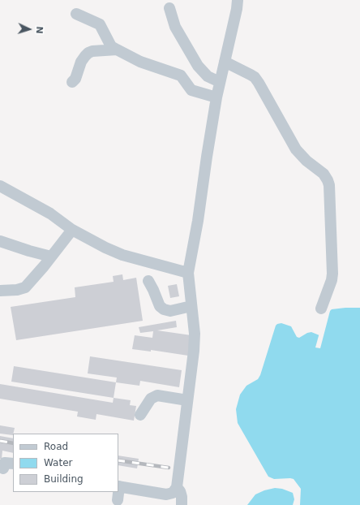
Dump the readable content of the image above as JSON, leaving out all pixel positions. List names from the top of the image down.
{
  "legend": ["Road", "Water", "Building"],
  "north": "right"
}
